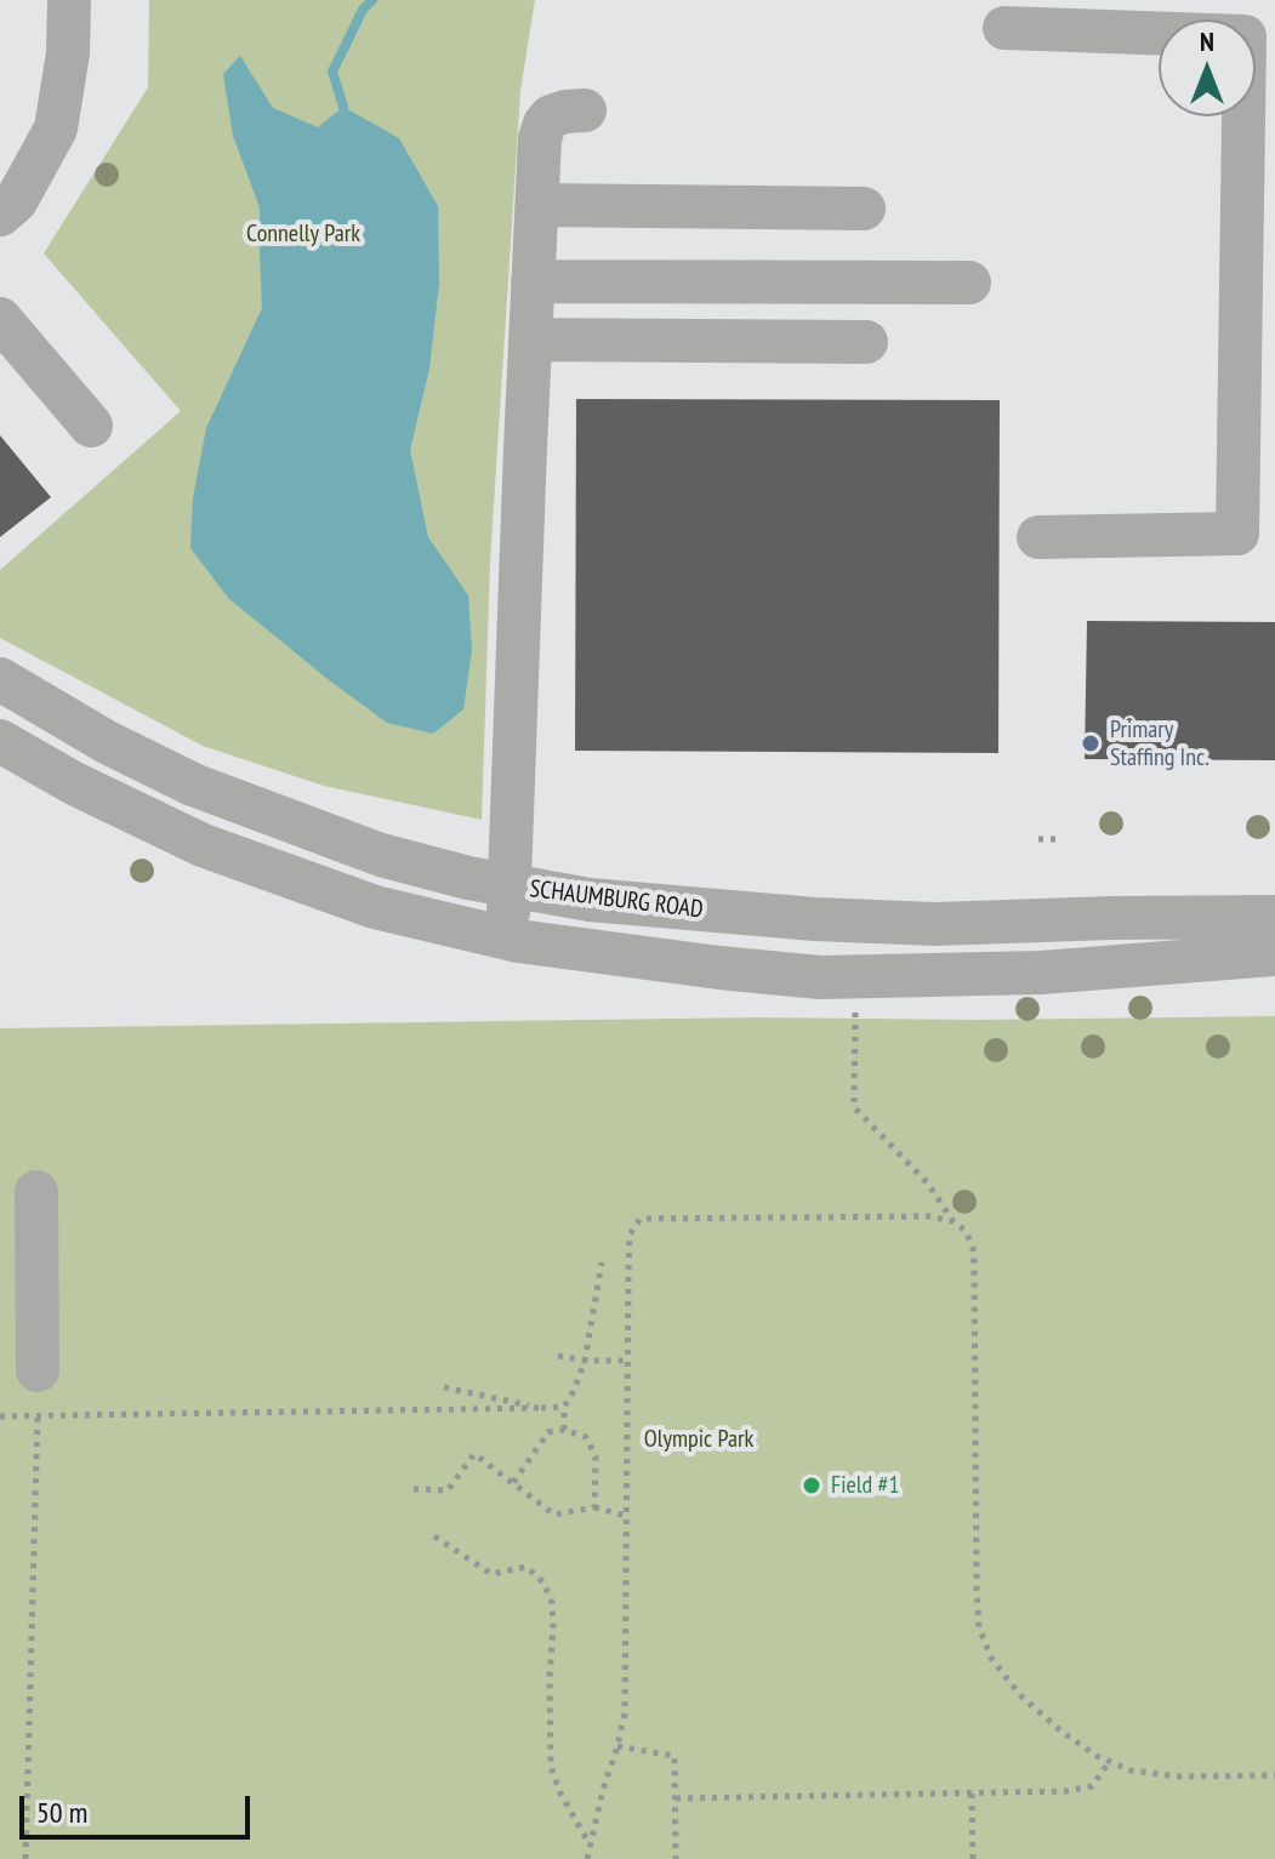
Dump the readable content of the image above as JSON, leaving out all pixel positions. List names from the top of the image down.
{
  "streets": {
    "street": ["SCHAUMBURG ROAD"]
  },
  "parks": ["Connelly Park", "Olympic Park"],
  "places": ["Primary Staffing Inc.", "Field #1"],
  "scale_bar": "50 m",
  "north": "top"
}
